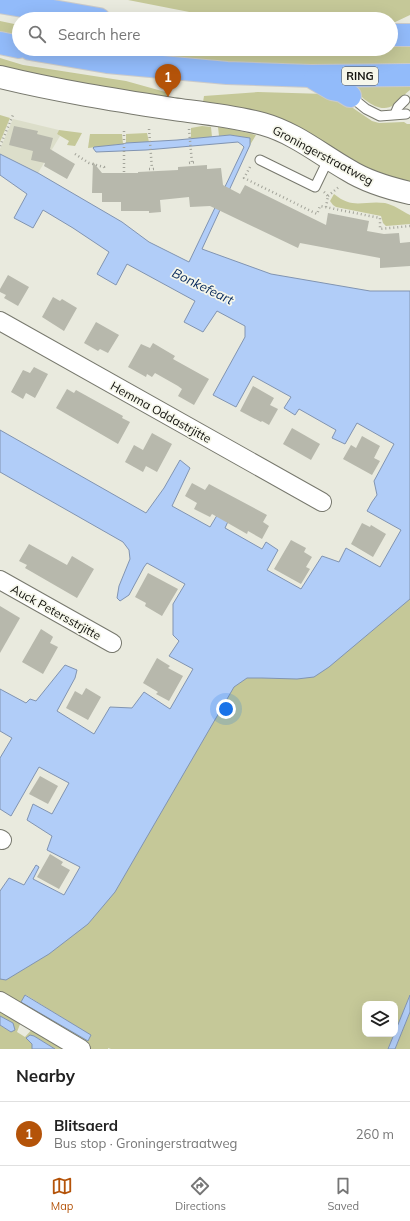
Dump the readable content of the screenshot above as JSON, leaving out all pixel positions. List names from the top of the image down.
{
  "streets": {
    "main road": ["RING"],
    "street": ["Groningerstraatweg", "Hemma Oddastrjitte", "Auck Petersstrjitte"]
  },
  "water": ["Bonkefeart"],
  "page": {
    "search": "Search here",
    "pins": "1",
    "heading": "Nearby",
    "list": [
      {
        "mark": "1",
        "name": "Blitsaerd",
        "note": "Bus stop · Groningerstraatweg",
        "value": "260 m"
      }
    ],
    "nav": ["Map", "Directions", "Saved"]
  }
}
